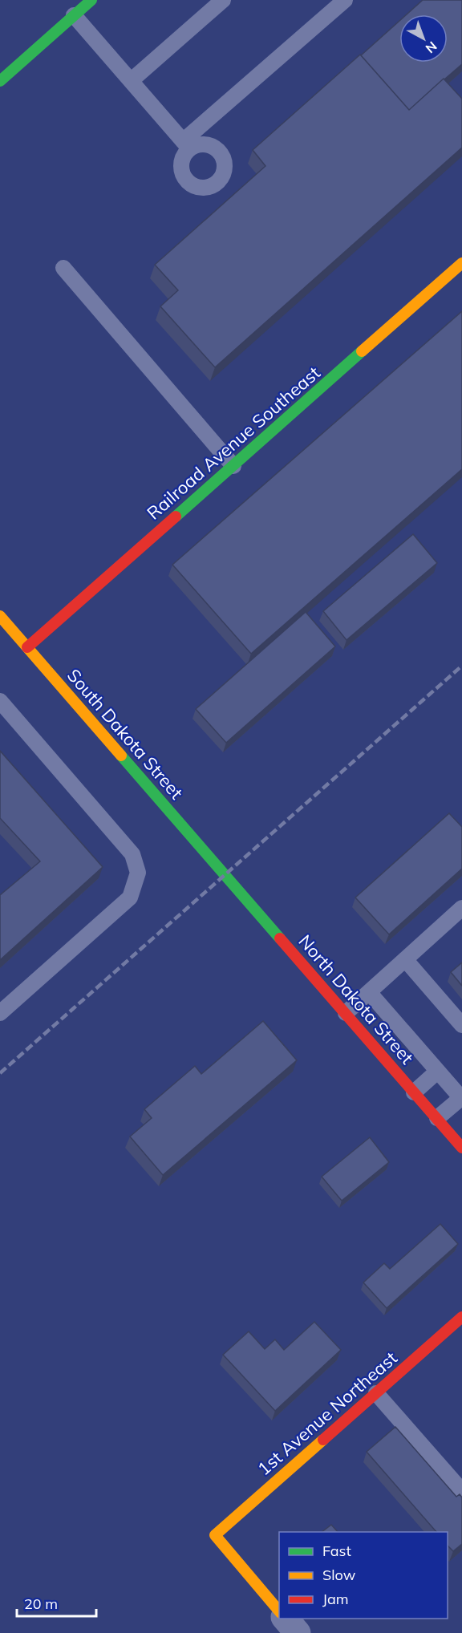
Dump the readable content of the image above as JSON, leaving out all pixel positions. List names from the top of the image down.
{
  "streets": {
    "street": [
      "Railroad Avenue Southeast",
      "South Dakota Street",
      "North Dakota Street",
      "1st Avenue Northeast"
    ]
  },
  "crossings": [
    ["Railroad Avenue Southeast", "South Dakota Street"],
    ["South Dakota Street", "North Dakota Street"]
  ],
  "legend": ["Fast", "Slow", "Jam"],
  "scale_bar": "20 m",
  "north": "bottom right"
}
